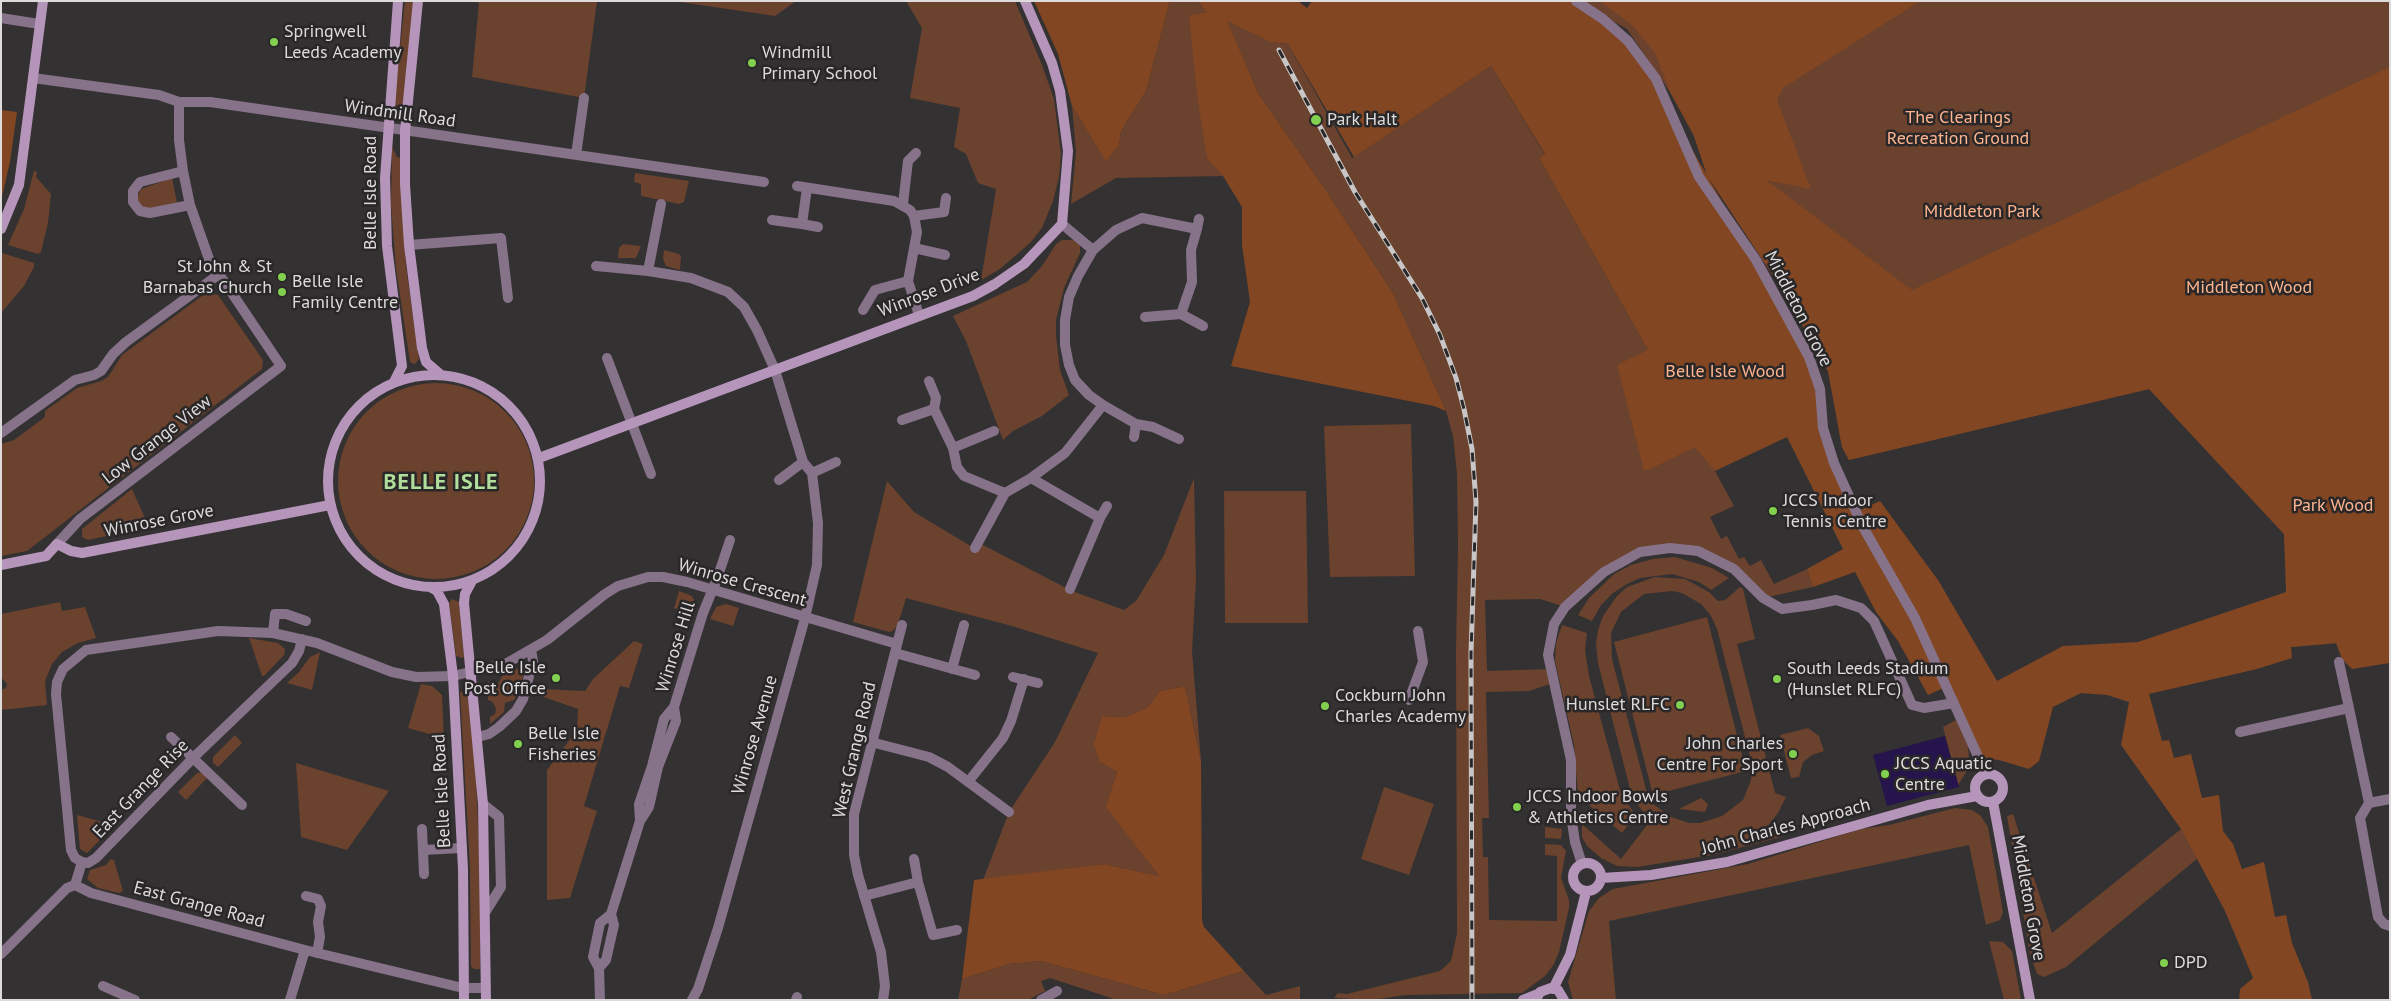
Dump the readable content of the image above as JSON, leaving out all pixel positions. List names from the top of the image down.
{
  "streets": {
    "street": [
      "Windmill Road",
      "Belle Isle Road",
      "Winrose Drive",
      "Middleton Grove",
      "Low Grange View",
      "Winrose Grove",
      "Winrose Crescent",
      "Winrose Hill",
      "Winrose Avenue",
      "West Grange Road",
      "East Grange Rise",
      "John Charles Approach",
      "East Grange Road"
    ]
  },
  "crossings": [
    ["Windmill Road", "Belle Isle Road"],
    ["Belle Isle Road", "Winrose Crescent"],
    ["Belle Isle Road", "East Grange Road"],
    ["Middleton Grove", "John Charles Approach"],
    ["Low Grange View", "Winrose Grove"],
    ["Winrose Crescent", "Winrose Hill"],
    ["Winrose Crescent", "Winrose Avenue"],
    ["Winrose Crescent", "West Grange Road"],
    ["Winrose Crescent", "East Grange Rise"]
  ],
  "districts": ["BELLE ISLE"],
  "parks": [
    "The Clearings Recreation Ground",
    "Middleton Park",
    "Middleton Wood",
    "Belle Isle Wood",
    "Park Wood"
  ],
  "places": [
    "Springwell Leeds Academy",
    "Windmill Primary School",
    "Park Halt",
    "St John & St Barnabas Church",
    "Belle Isle Family Centre",
    "JCCS Indoor Tennis Centre",
    "Belle Isle Post Office",
    "South Leeds Stadium (Hunslet RLFC)",
    "Hunslet RLFC",
    "Cockburn John Charles Academy",
    "Belle Isle Fisheries",
    "John Charles Centre For Sport",
    "JCCS Aquatic Centre",
    "JCCS Indoor Bowls & Athletics Centre",
    "DPD"
  ]
}
